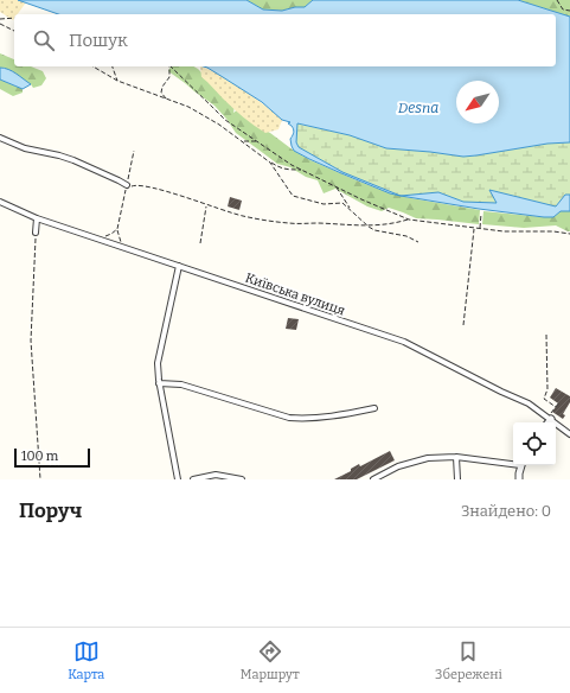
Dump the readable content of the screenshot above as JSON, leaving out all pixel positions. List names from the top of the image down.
{
  "streets": {
    "street": ["Київська вулиця"]
  },
  "water": ["Desna"],
  "scale_bar": "100 m",
  "north": "bottom left",
  "page": {
    "search": "Пошук",
    "scale": "100 m",
    "heading": ["Поруч", "Знайдено: 0"],
    "nav": ["Карта", "Маршрут", "Збережені"]
  }
}
